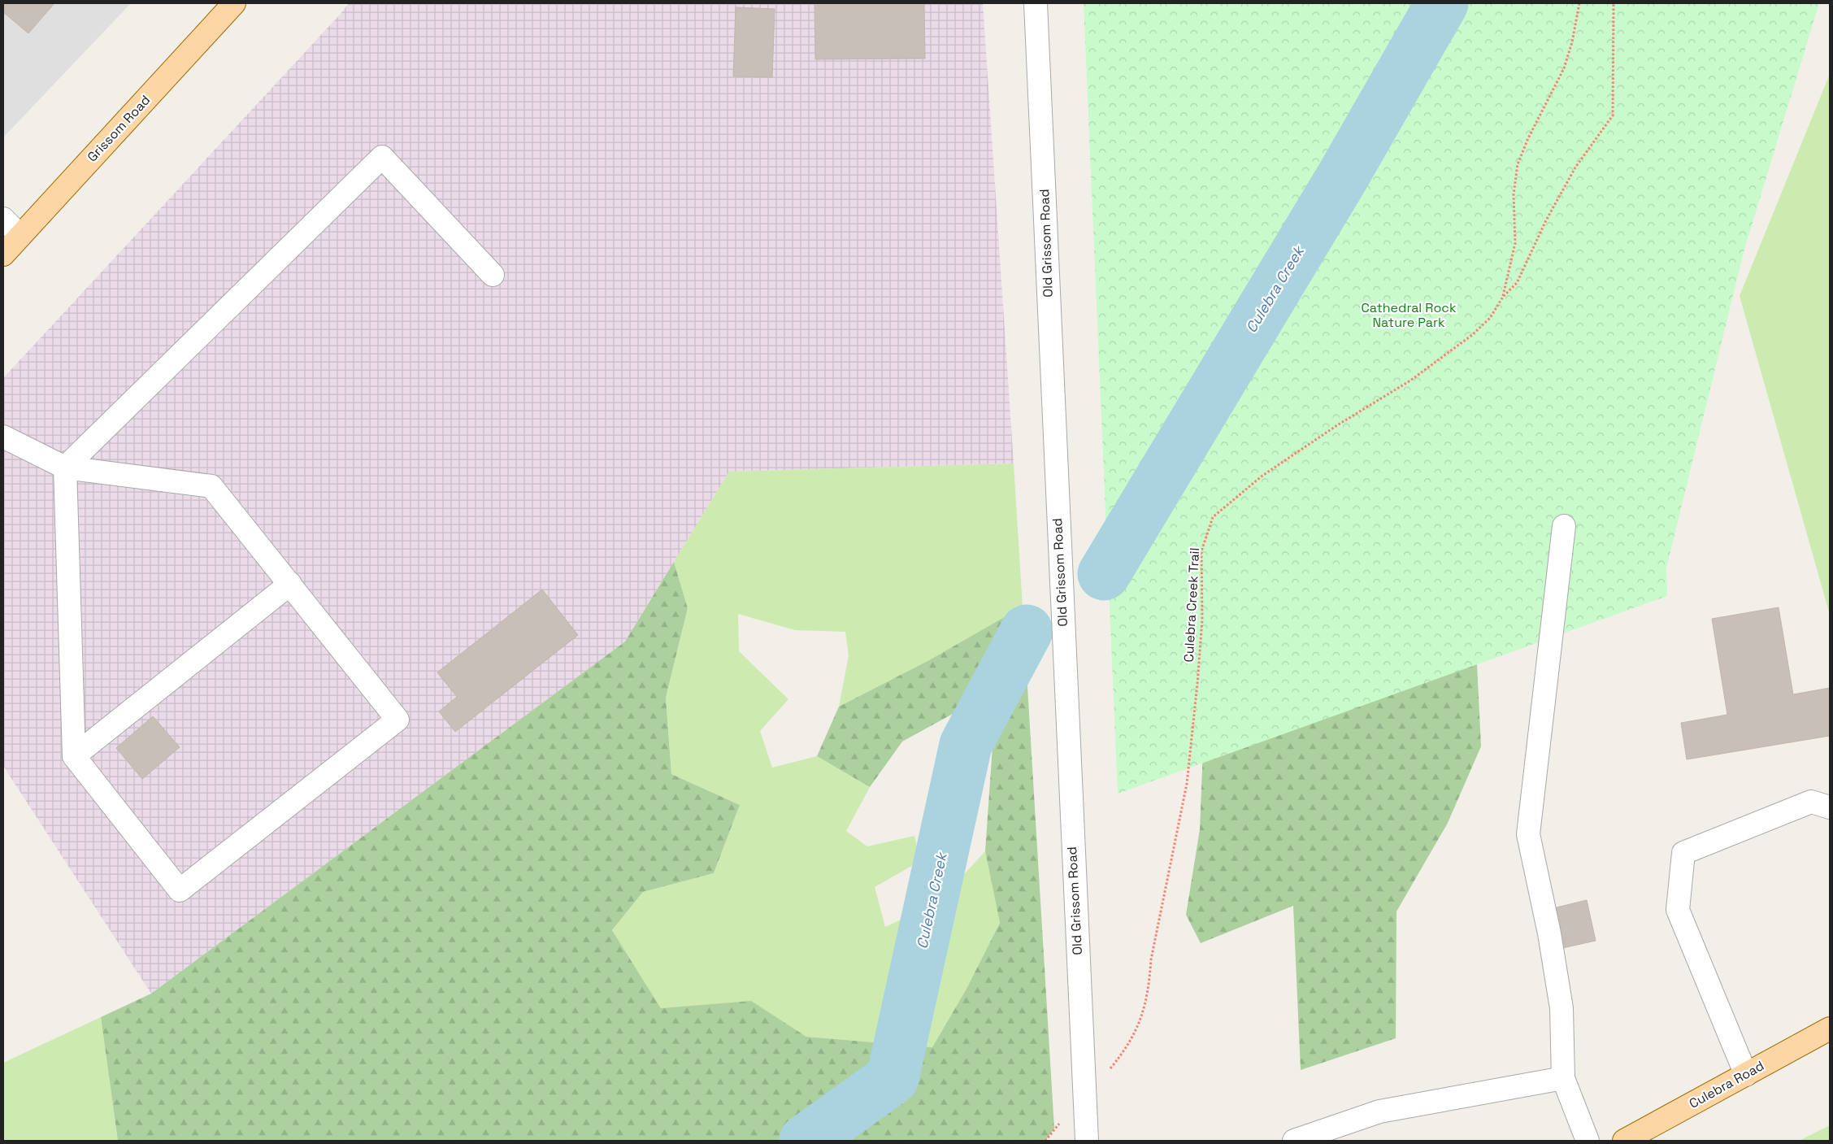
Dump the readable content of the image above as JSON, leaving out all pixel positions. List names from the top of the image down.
{
  "streets": {
    "main road": ["Grissom Road", "Culebra Road"],
    "street": ["Old Grissom Road"],
    "path": ["Culebra Creek Trail"]
  },
  "water": ["Culebra Creek"],
  "parks": ["Cathedral Rock Nature Park"]
}
